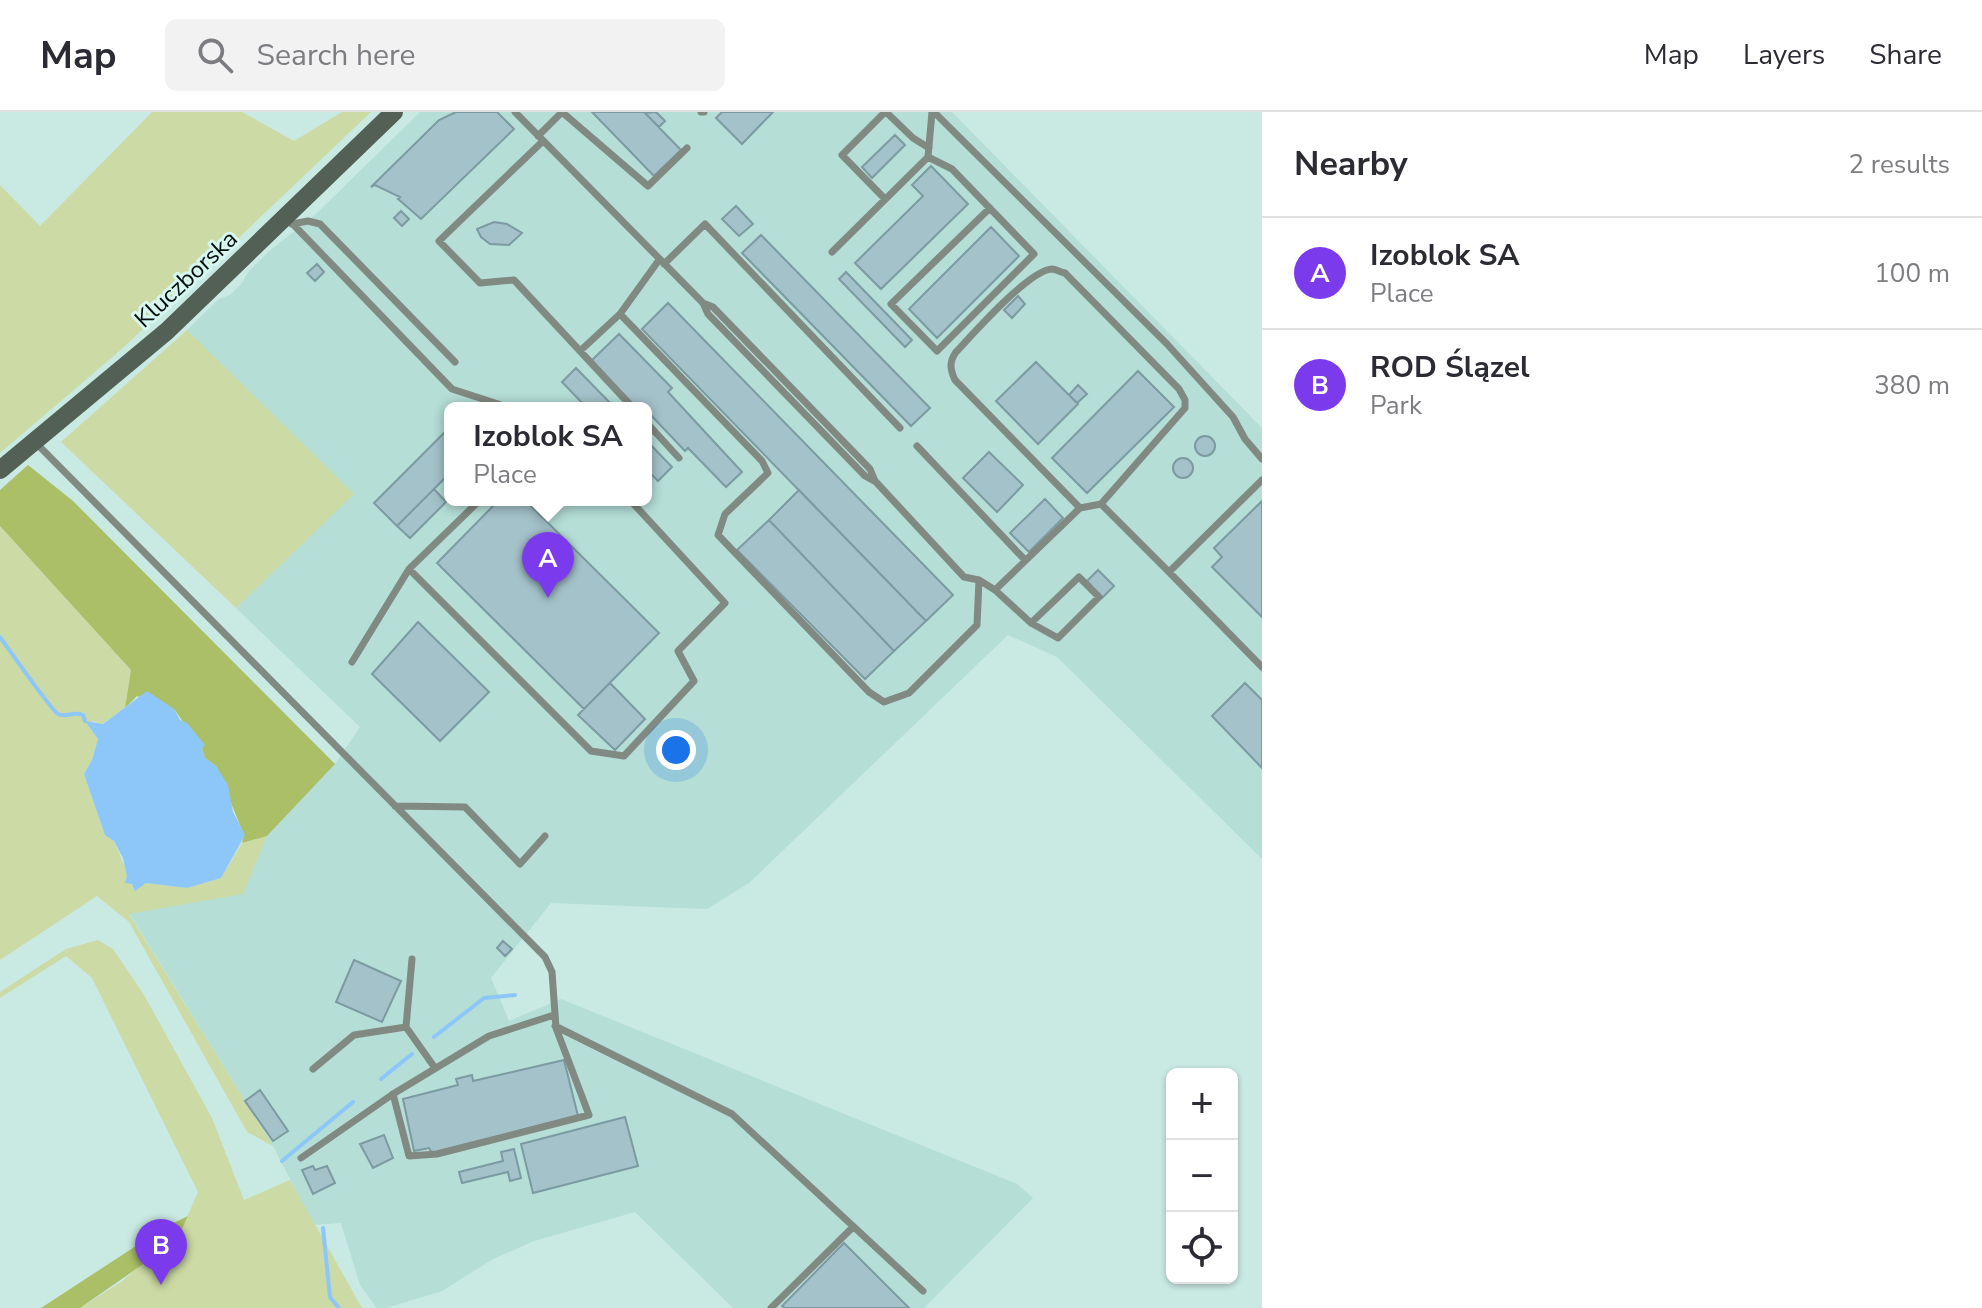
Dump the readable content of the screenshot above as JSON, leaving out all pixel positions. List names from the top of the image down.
{
  "streets": {
    "street": ["Kluczborska"]
  },
  "page": {
    "header": "Map",
    "search": "Search here",
    "nav": ["Map", "Layers", "Share"],
    "heading": ["Nearby", "2 results"],
    "list": [
      {
        "mark": "A",
        "name": "Izoblok SA",
        "note": "Place",
        "value": "100 m"
      },
      {
        "mark": "B",
        "name": "ROD Ślązel",
        "note": "Park",
        "value": "380 m"
      }
    ],
    "popup": ["Izoblok SA", "Place"],
    "pins": ["A", "B"],
    "map_buttons": ["+", "−"]
  }
}
